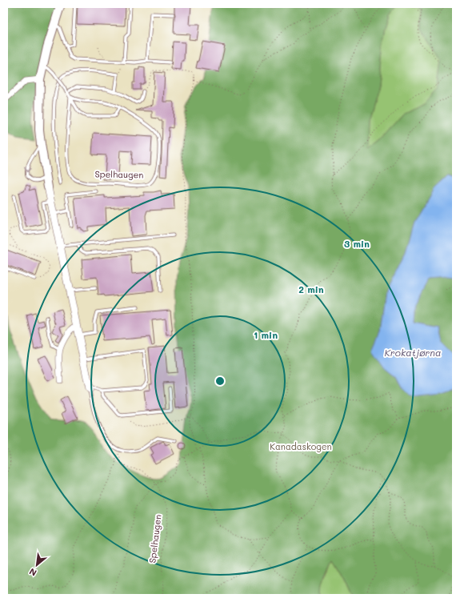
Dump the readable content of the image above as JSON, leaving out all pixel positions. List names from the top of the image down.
{
  "streets": {
    "lane": ["Spelhaugen"]
  },
  "water": ["Krokatjørna"],
  "parks": ["Kanadaskogen"],
  "north": "bottom left",
  "rings": ["3 min", "2 min", "1 min"]
}
